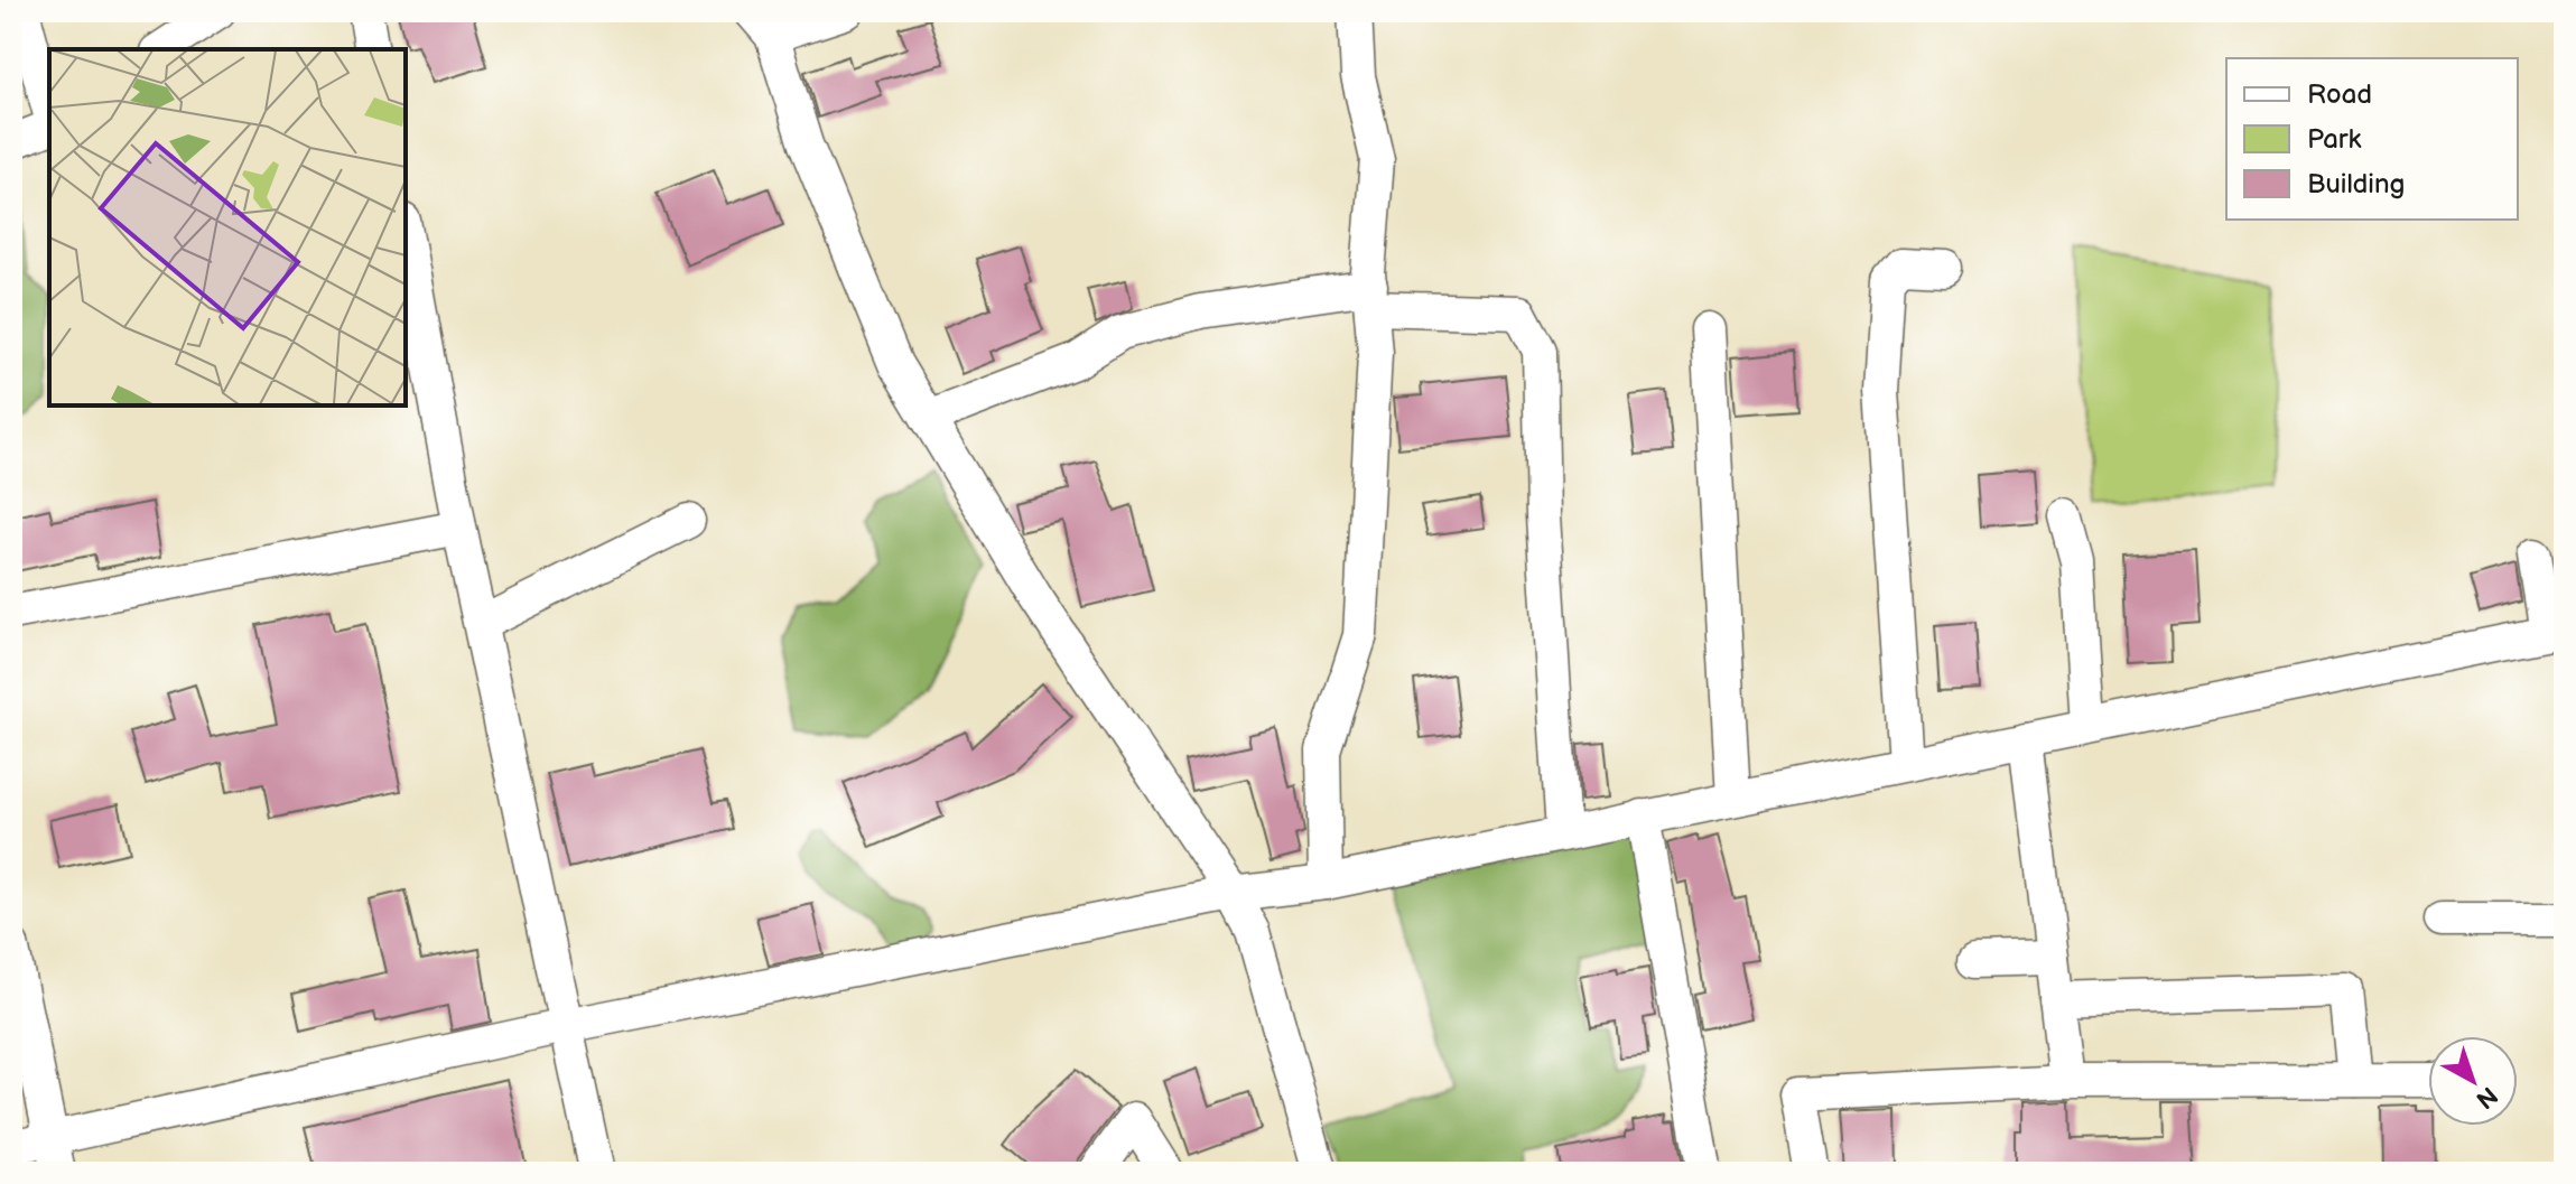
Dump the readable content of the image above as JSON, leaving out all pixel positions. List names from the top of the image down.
{
  "legend": ["Road", "Park", "Building"],
  "north": "bottom right"
}
